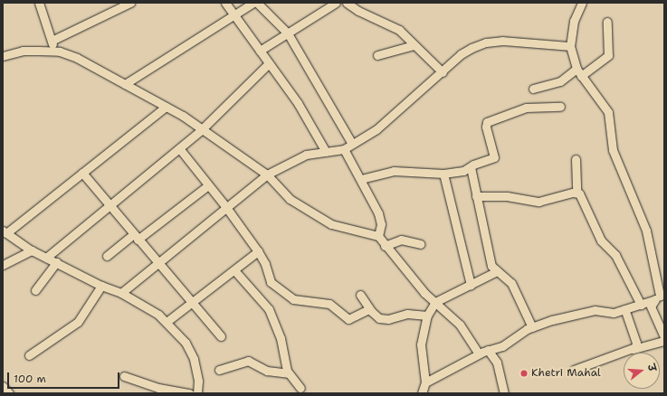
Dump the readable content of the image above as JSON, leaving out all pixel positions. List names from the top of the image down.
{
  "places": ["Khetri Mahal"],
  "scale_bar": "100 m",
  "north": "right"
}
